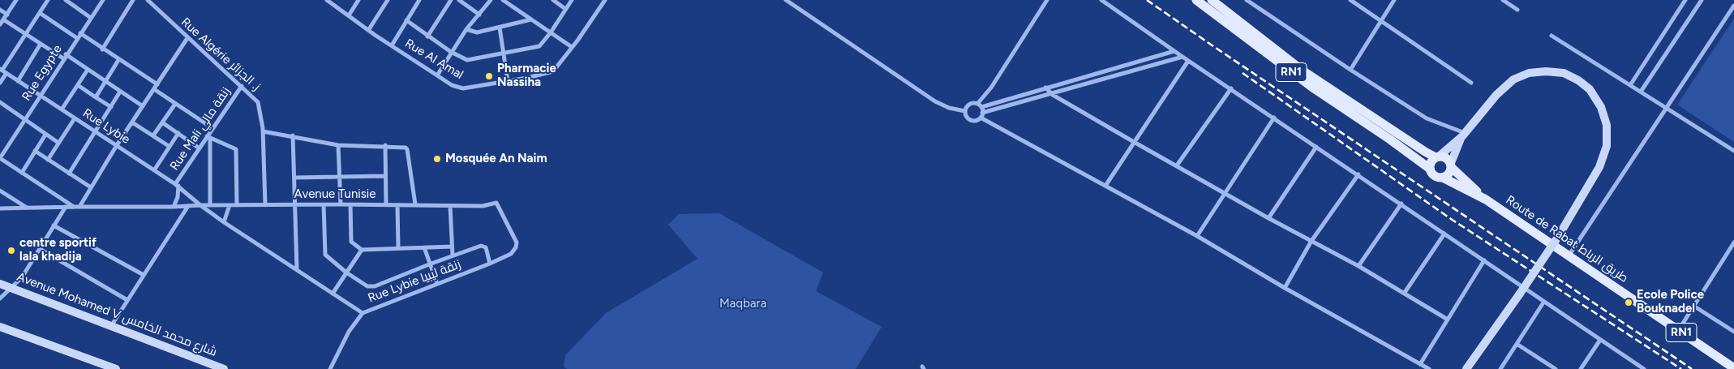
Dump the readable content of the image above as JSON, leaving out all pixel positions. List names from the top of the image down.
{
  "streets": {
    "main road": ["RN1", "Route de Rabat طريق الرباط"],
    "street": [
      "Rue Algérie ز. الجزائر",
      "Rue Al Amal",
      "Rue Egypte",
      "Rue Lybie",
      "Rue Mali زنقة مالي",
      "Avenue Tunisie",
      "Rue Lybie زنقة ليبيا",
      "Avenue Mohamed V شارع محمد الخامس"
    ]
  },
  "crossings": [
    ["Rue Algérie ز. الجزائر", "Rue Mali زنقة مالي"],
    ["Rue Algérie ز. الجزائر", "Avenue Tunisie"],
    ["RN1", "Route de Rabat طريق الرباط"],
    ["Rue Egypte", "Rue Lybie"],
    ["Rue Lybie", "Rue Mali زنقة مالي"],
    ["Rue Lybie", "Avenue Tunisie"],
    ["Rue Lybie", "Rue Lybie زنقة ليبيا"],
    ["Avenue Tunisie", "Rue Lybie زنقة ليبيا"]
  ],
  "parks": ["Maqbara"],
  "places": [
    "Pharmacie Nassiha",
    "Mosquée An Naim",
    "centre sportif lala khadija",
    "Ecole Police Bouknadel"
  ]
}
